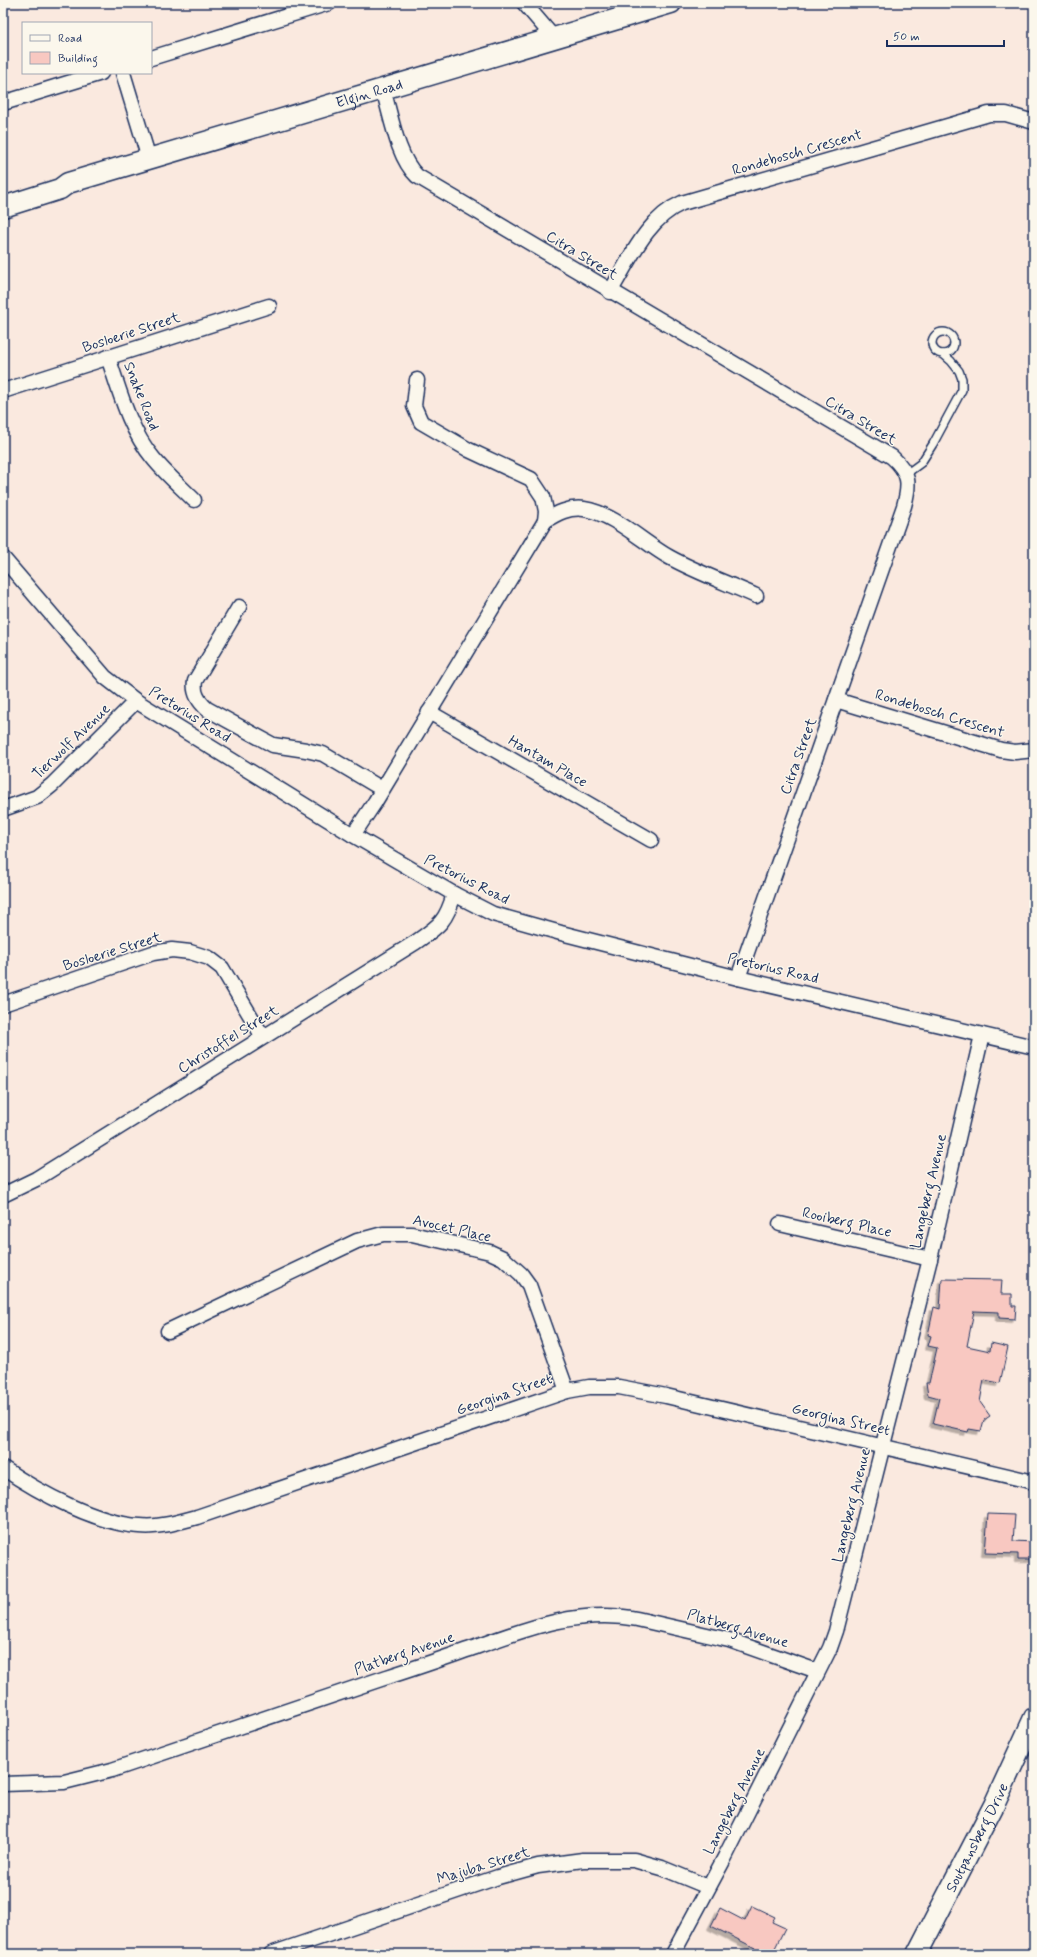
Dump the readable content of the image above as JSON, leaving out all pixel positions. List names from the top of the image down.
{
  "streets": {
    "street": [
      "Elgin Road",
      "Rondebosch Crescent",
      "Citra Street",
      "Bosloerie Street",
      "Snake Road",
      "Pretorius Road",
      "Tierwolf Avenue",
      "Hantam Place",
      "Christoffel Street",
      "Langeberg Avenue",
      "Rooiberg Place",
      "Avocet Place",
      "Georgina Street",
      "Platberg Avenue",
      "Soutpansberg Drive",
      "Majuba Street"
    ]
  },
  "crossings": [
    ["Elgin Road", "Citra Street"],
    ["Rondebosch Crescent", "Citra Street"],
    ["Citra Street", "Pretorius Road"],
    ["Bosloerie Street", "Snake Road"],
    ["Bosloerie Street", "Christoffel Street"],
    ["Pretorius Road", "Tierwolf Avenue"],
    ["Pretorius Road", "Christoffel Street"],
    ["Pretorius Road", "Langeberg Avenue"],
    ["Langeberg Avenue", "Rooiberg Place"],
    ["Langeberg Avenue", "Georgina Street"],
    ["Langeberg Avenue", "Platberg Avenue"],
    ["Langeberg Avenue", "Majuba Street"],
    ["Avocet Place", "Georgina Street"]
  ],
  "legend": ["Road", "Building"],
  "scale_bar": "50 m"
}
